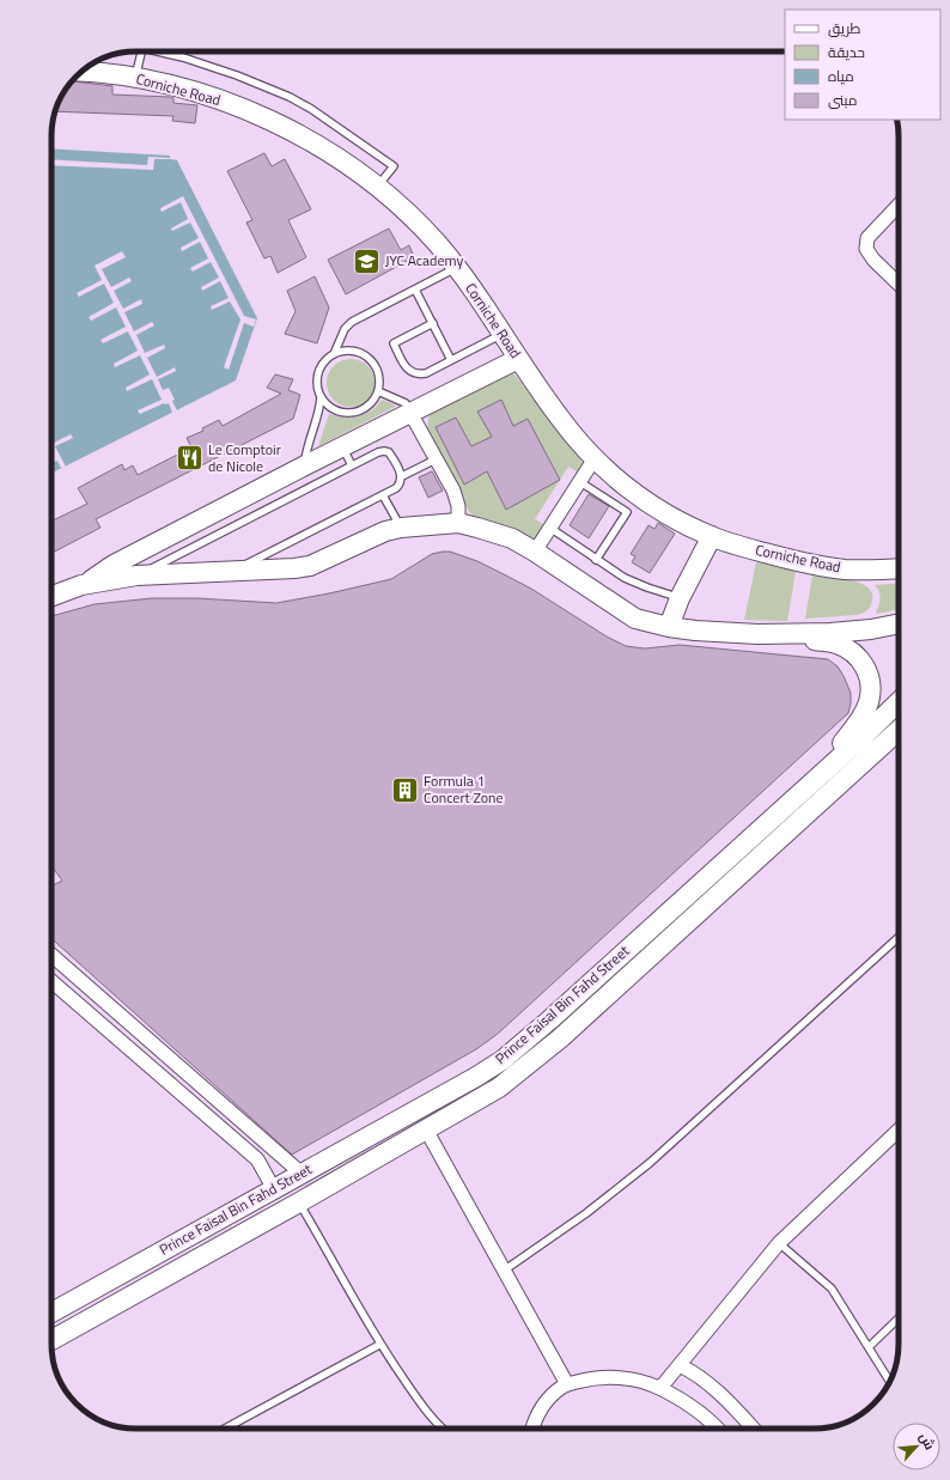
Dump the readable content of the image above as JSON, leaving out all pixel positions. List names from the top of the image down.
{
  "streets": {
    "main road": ["Corniche Road", "Prince Faisal Bin Fahd Street"]
  },
  "places": {
    "school or university": ["JYC Academy"],
    "restaurant": ["Le Comptoir de Nicole"],
    "building": ["Formula 1 Concert Zone"]
  },
  "legend": [
    "طريق",
    "حديقة",
    "مياه",
    "مبنى"
  ],
  "north": "top right"
}
